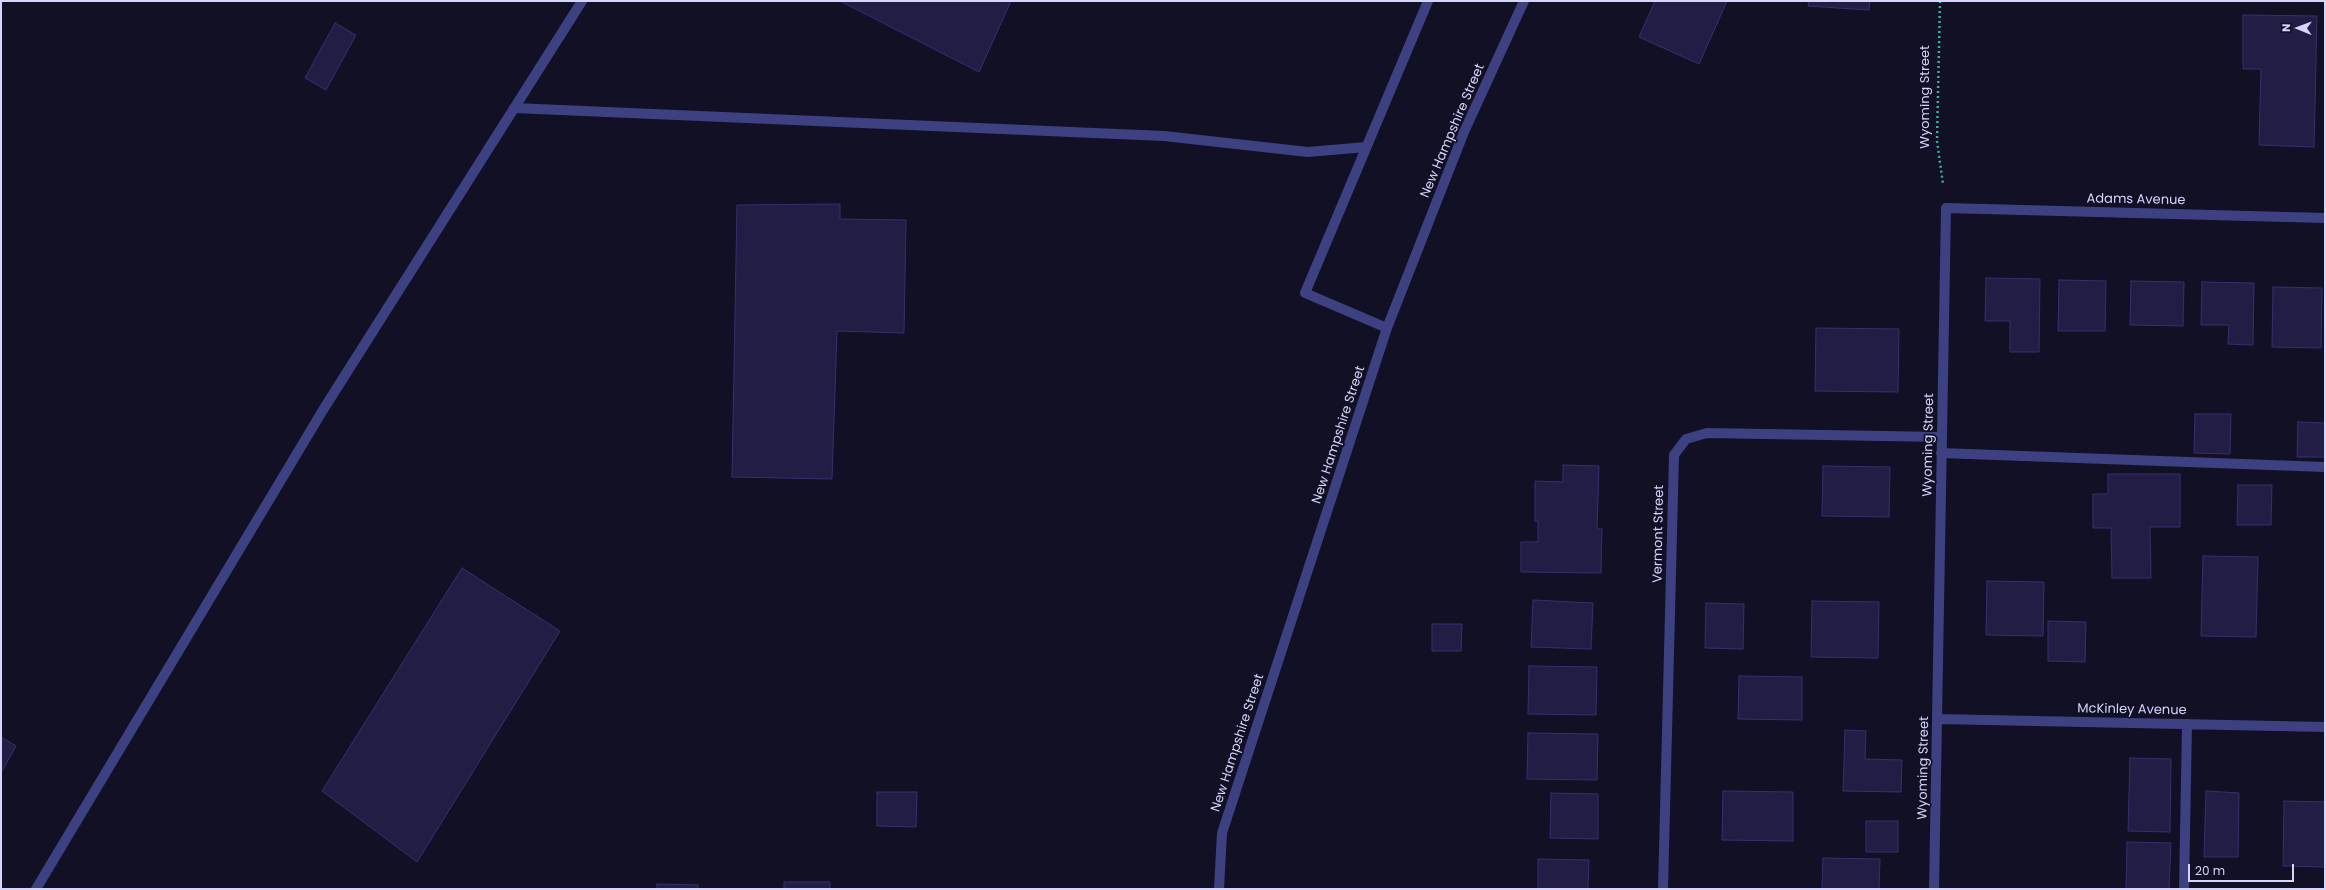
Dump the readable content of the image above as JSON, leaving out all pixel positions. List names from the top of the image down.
{
  "streets": {
    "street": [
      "Wyoming Street",
      "New Hampshire Street",
      "Adams Avenue",
      "Vermont Street",
      "McKinley Avenue"
    ]
  },
  "crossings": [
    ["Wyoming Street", "Adams Avenue"],
    ["Wyoming Street", "Vermont Street"],
    ["Wyoming Street", "McKinley Avenue"]
  ],
  "scale_bar": "20 m",
  "north": "left"
}
